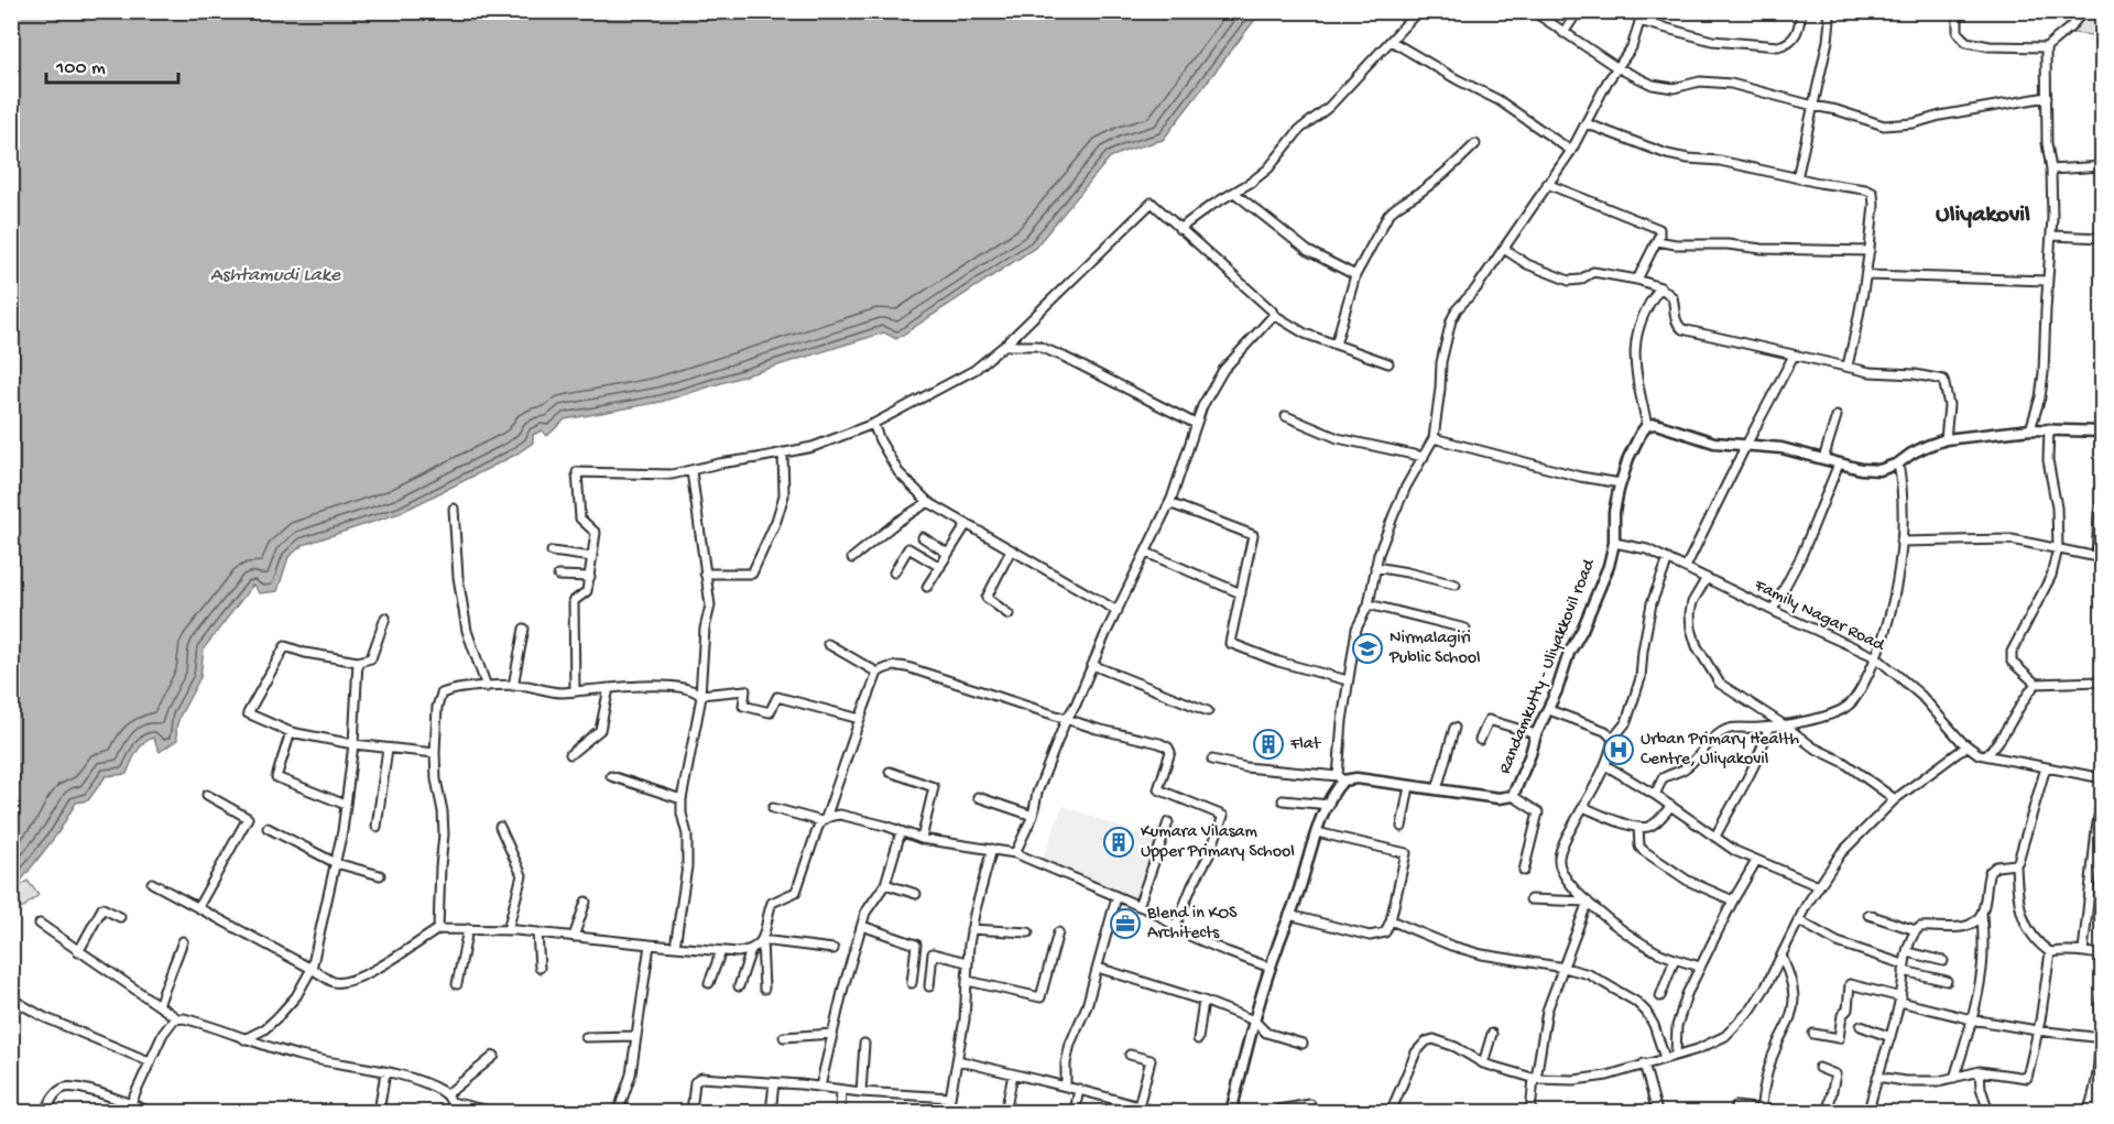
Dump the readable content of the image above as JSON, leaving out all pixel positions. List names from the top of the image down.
{
  "streets": {
    "street": ["Family Nagar Road", "Randamkutty - Uliyakkovil road"]
  },
  "crossings": [
    ["Family Nagar Road", "Randamkutty - Uliyakkovil road"]
  ],
  "districts": ["Uliyakovil"],
  "water": ["Ashtamudi Lake"],
  "places": {
    "school or university": ["Nirmalagiri Public School"],
    "building": ["Flat", "Kumara Vilasam Upper Primary School"],
    "hospital": ["Urban Primary Health Centre, Uliyakovil"],
    "office": ["Blend in KOS Architects"]
  },
  "scale_bar": "100 m"
}
